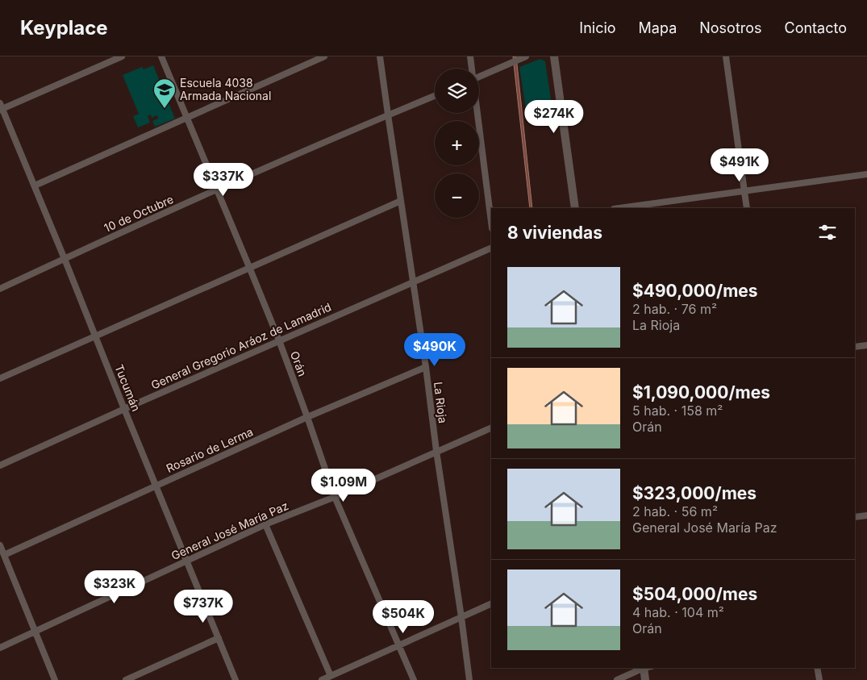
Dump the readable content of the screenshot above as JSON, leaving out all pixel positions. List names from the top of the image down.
{
  "streets": {
    "street": [
      "10 de Octubre",
      "General Gregorio Aráoz de Lamadrid",
      "Orán",
      "Tucumán",
      "La Rioja",
      "Rosario de Lerma",
      "General José María Paz"
    ]
  },
  "crossings": [
    ["10 de Octubre", "Orán"],
    ["10 de Octubre", "Tucumán"],
    ["10 de Octubre", "La Rioja"],
    ["General Gregorio Aráoz de Lamadrid", "Orán"],
    ["General Gregorio Aráoz de Lamadrid", "Tucumán"],
    ["General Gregorio Aráoz de Lamadrid", "La Rioja"],
    ["Orán", "Rosario de Lerma"],
    ["Orán", "General José María Paz"],
    ["Tucumán", "Rosario de Lerma"],
    ["Tucumán", "General José María Paz"],
    ["La Rioja", "Rosario de Lerma"],
    ["La Rioja", "General José María Paz"]
  ],
  "places": {
    "school or university": ["Escuela 4038 Armada Nacional"]
  },
  "page": {
    "header": "Keyplace",
    "nav": [
      "Inicio",
      "Mapa",
      "Nosotros",
      "Contacto"
    ],
    "map_buttons": ["+", "−"],
    "price": [
      "$274K",
      "$491K",
      "$337K",
      "$490K",
      "$1.09M",
      "$323K",
      "$737K",
      "$504K"
    ],
    "heading": "8 viviendas",
    "list": [
      {
        "name": "$490,000/mes",
        "note": "2 hab. · 76 m² · La Rioja"
      },
      {
        "name": "$1,090,000/mes",
        "note": "5 hab. · 158 m² · Orán"
      },
      {
        "name": "$323,000/mes",
        "note": "2 hab. · 56 m² · General José María Paz"
      },
      {
        "name": "$504,000/mes",
        "note": "4 hab. · 104 m² · Orán"
      }
    ]
  }
}
